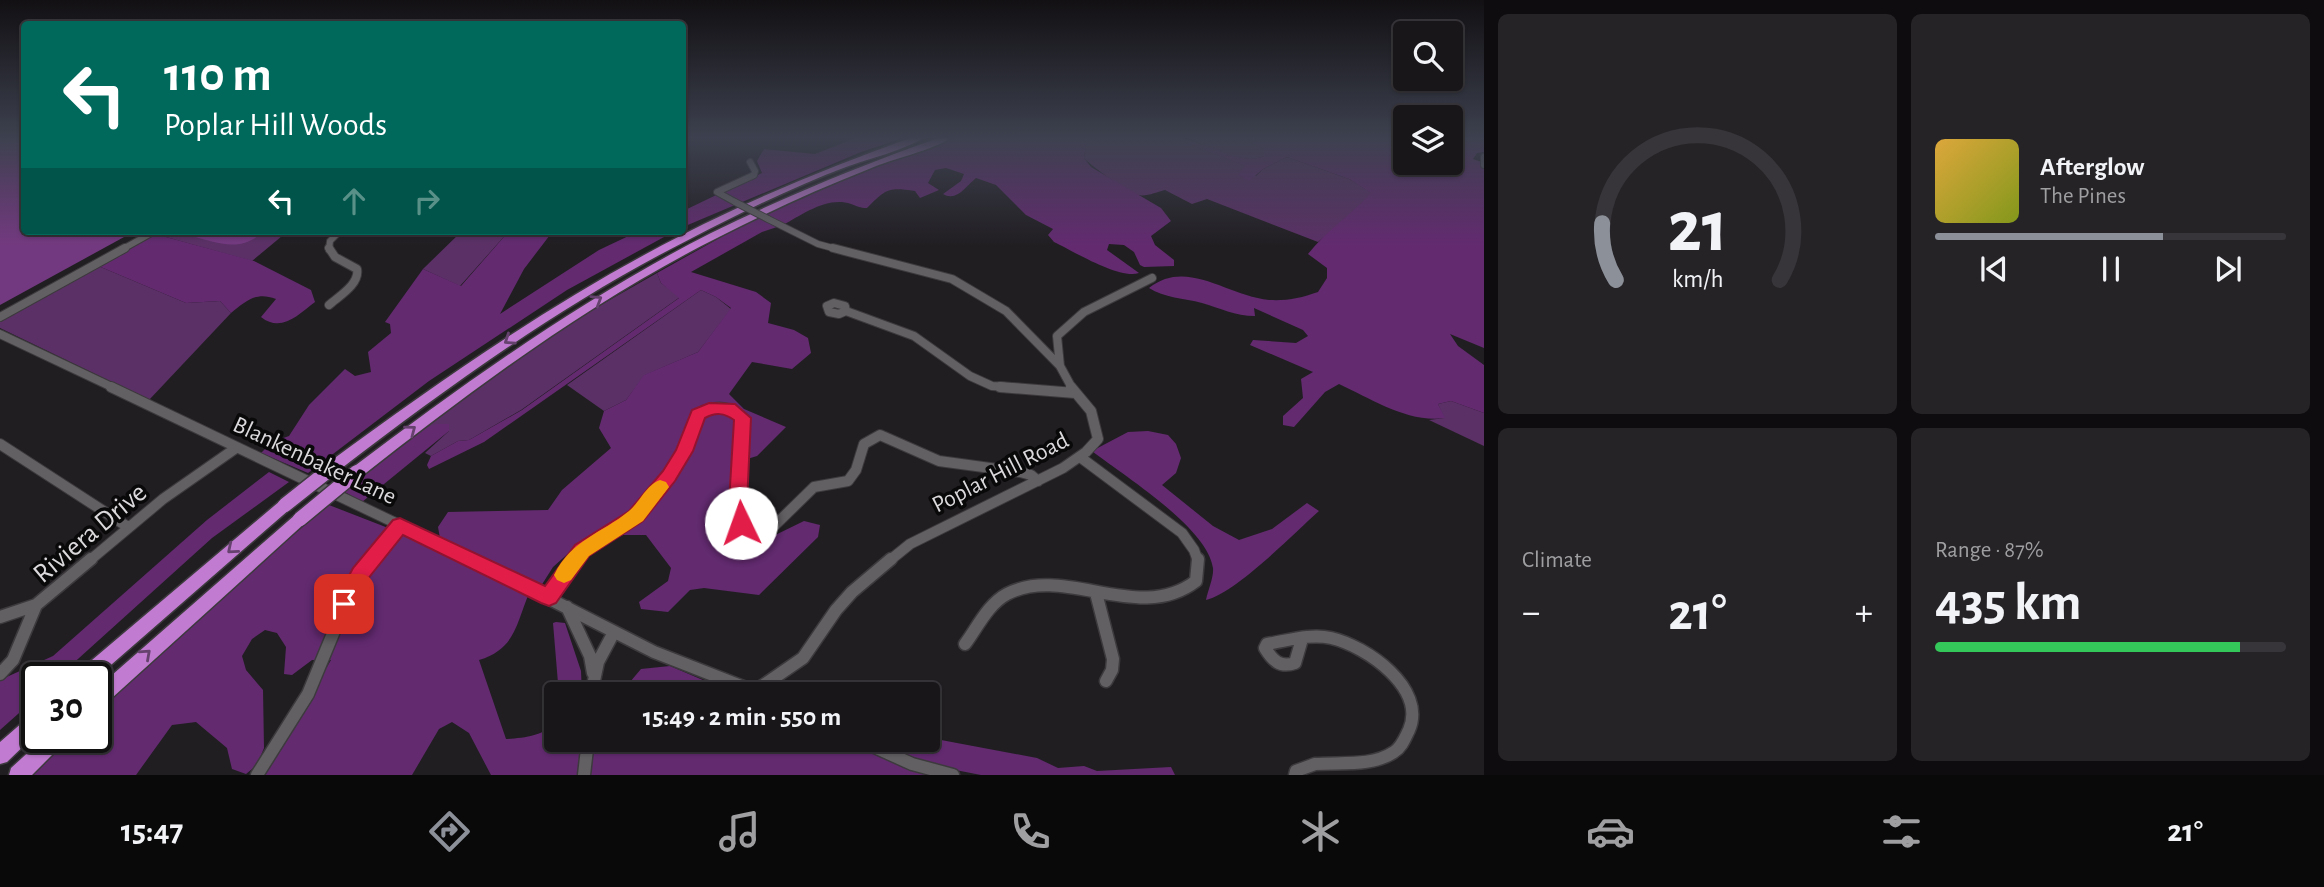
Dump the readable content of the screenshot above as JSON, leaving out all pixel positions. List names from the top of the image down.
{
  "streets": {
    "street": ["Blankenbaker Lane", "Poplar Hill Road", "Riviera Drive"]
  },
  "crossings": [
    ["Blankenbaker Lane", "Riviera Drive"]
  ],
  "page": {
    "turn": ["110 m", "Poplar Hill Woods"],
    "song": ["Afterglow", "The Pines"],
    "tile": [
      "Climate",
      ["Range · 87%", "435 km"]
    ],
    "heat": ["−", "21°", "+"],
    "limit": "30",
    "trip": "15:49 · 2 min · 550 m",
    "tabs": ["15:47", "21°"],
    "gauge": ["21", "km/h"]
  }
}
